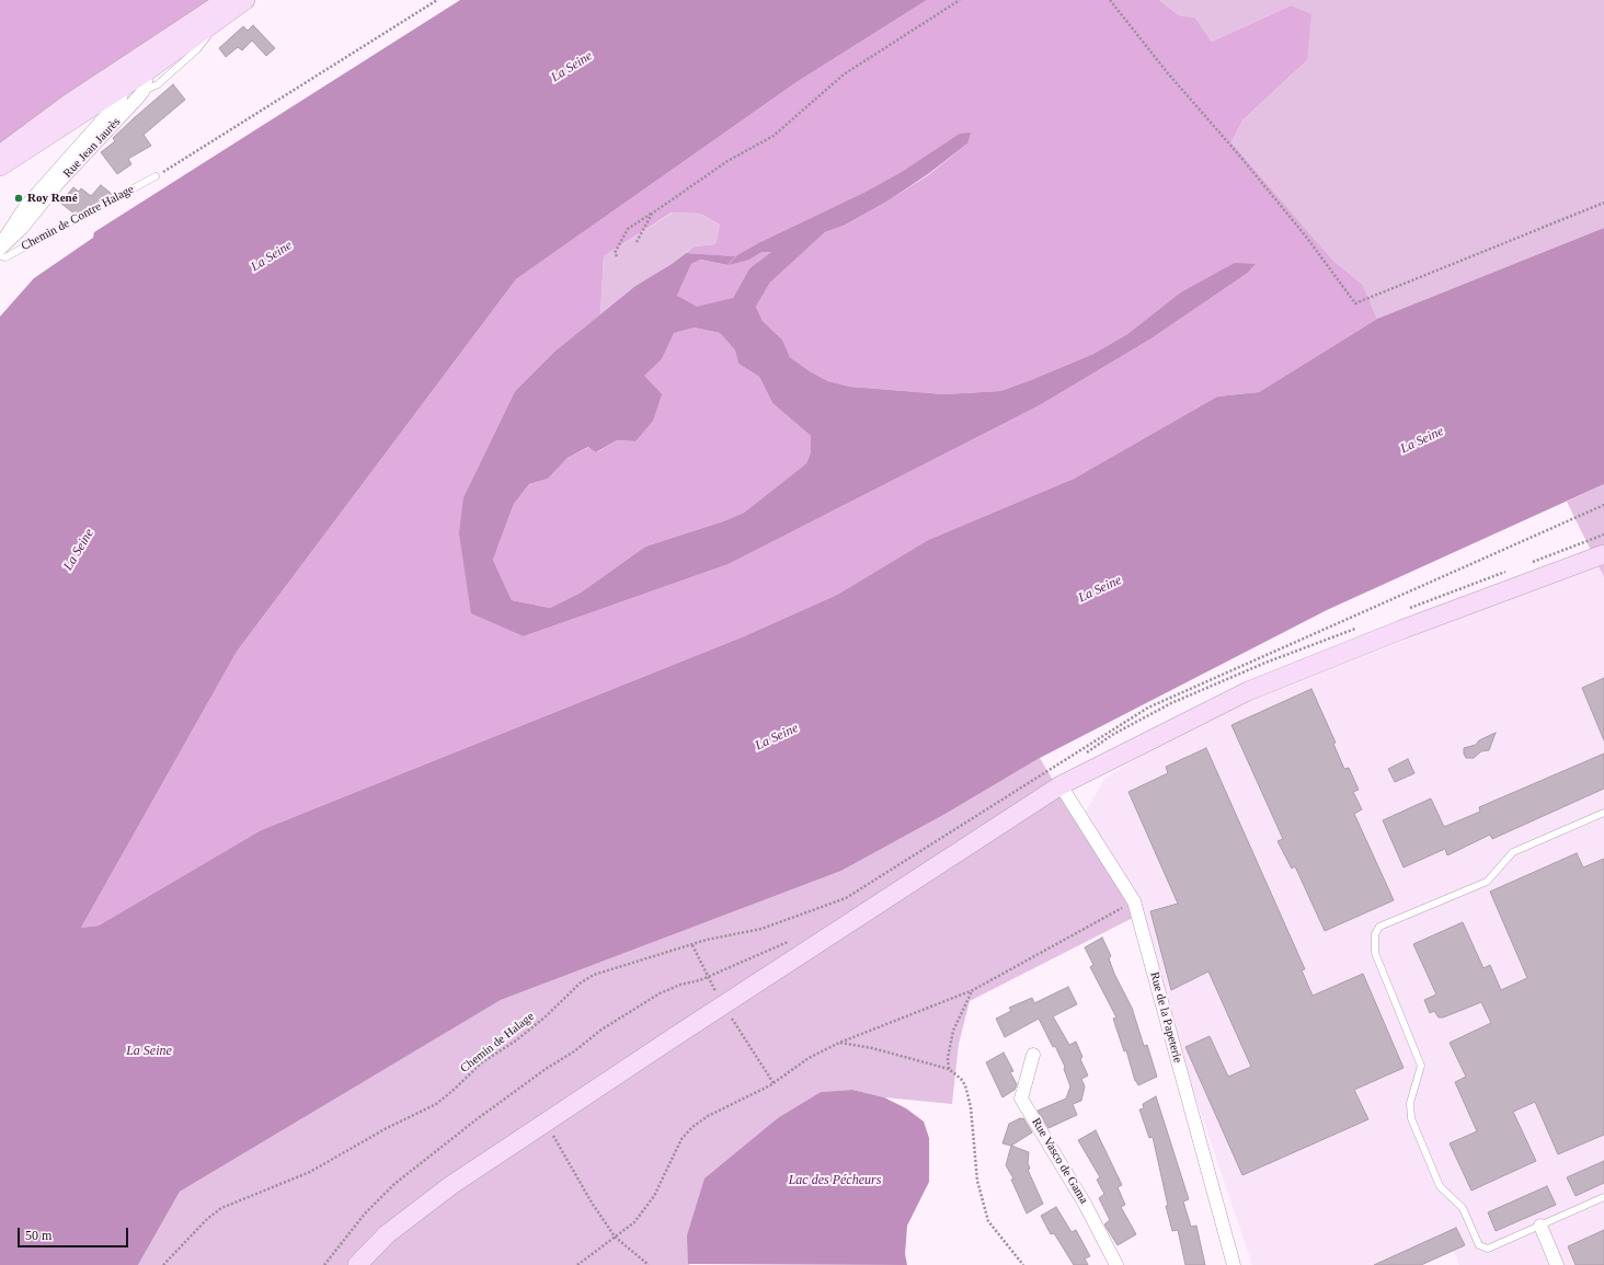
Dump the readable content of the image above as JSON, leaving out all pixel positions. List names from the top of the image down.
{
  "streets": {
    "street": ["Rue Jean Jaurès", "Rue de la Papeterie", "Rue Vasco de Gama"],
    "lane": ["Chemin de Contre Halage"],
    "path": ["Chemin de Halage"]
  },
  "water": ["La Seine", "Lac des Pécheurs"],
  "places": ["Roy René"],
  "scale_bar": "50 m"
}
